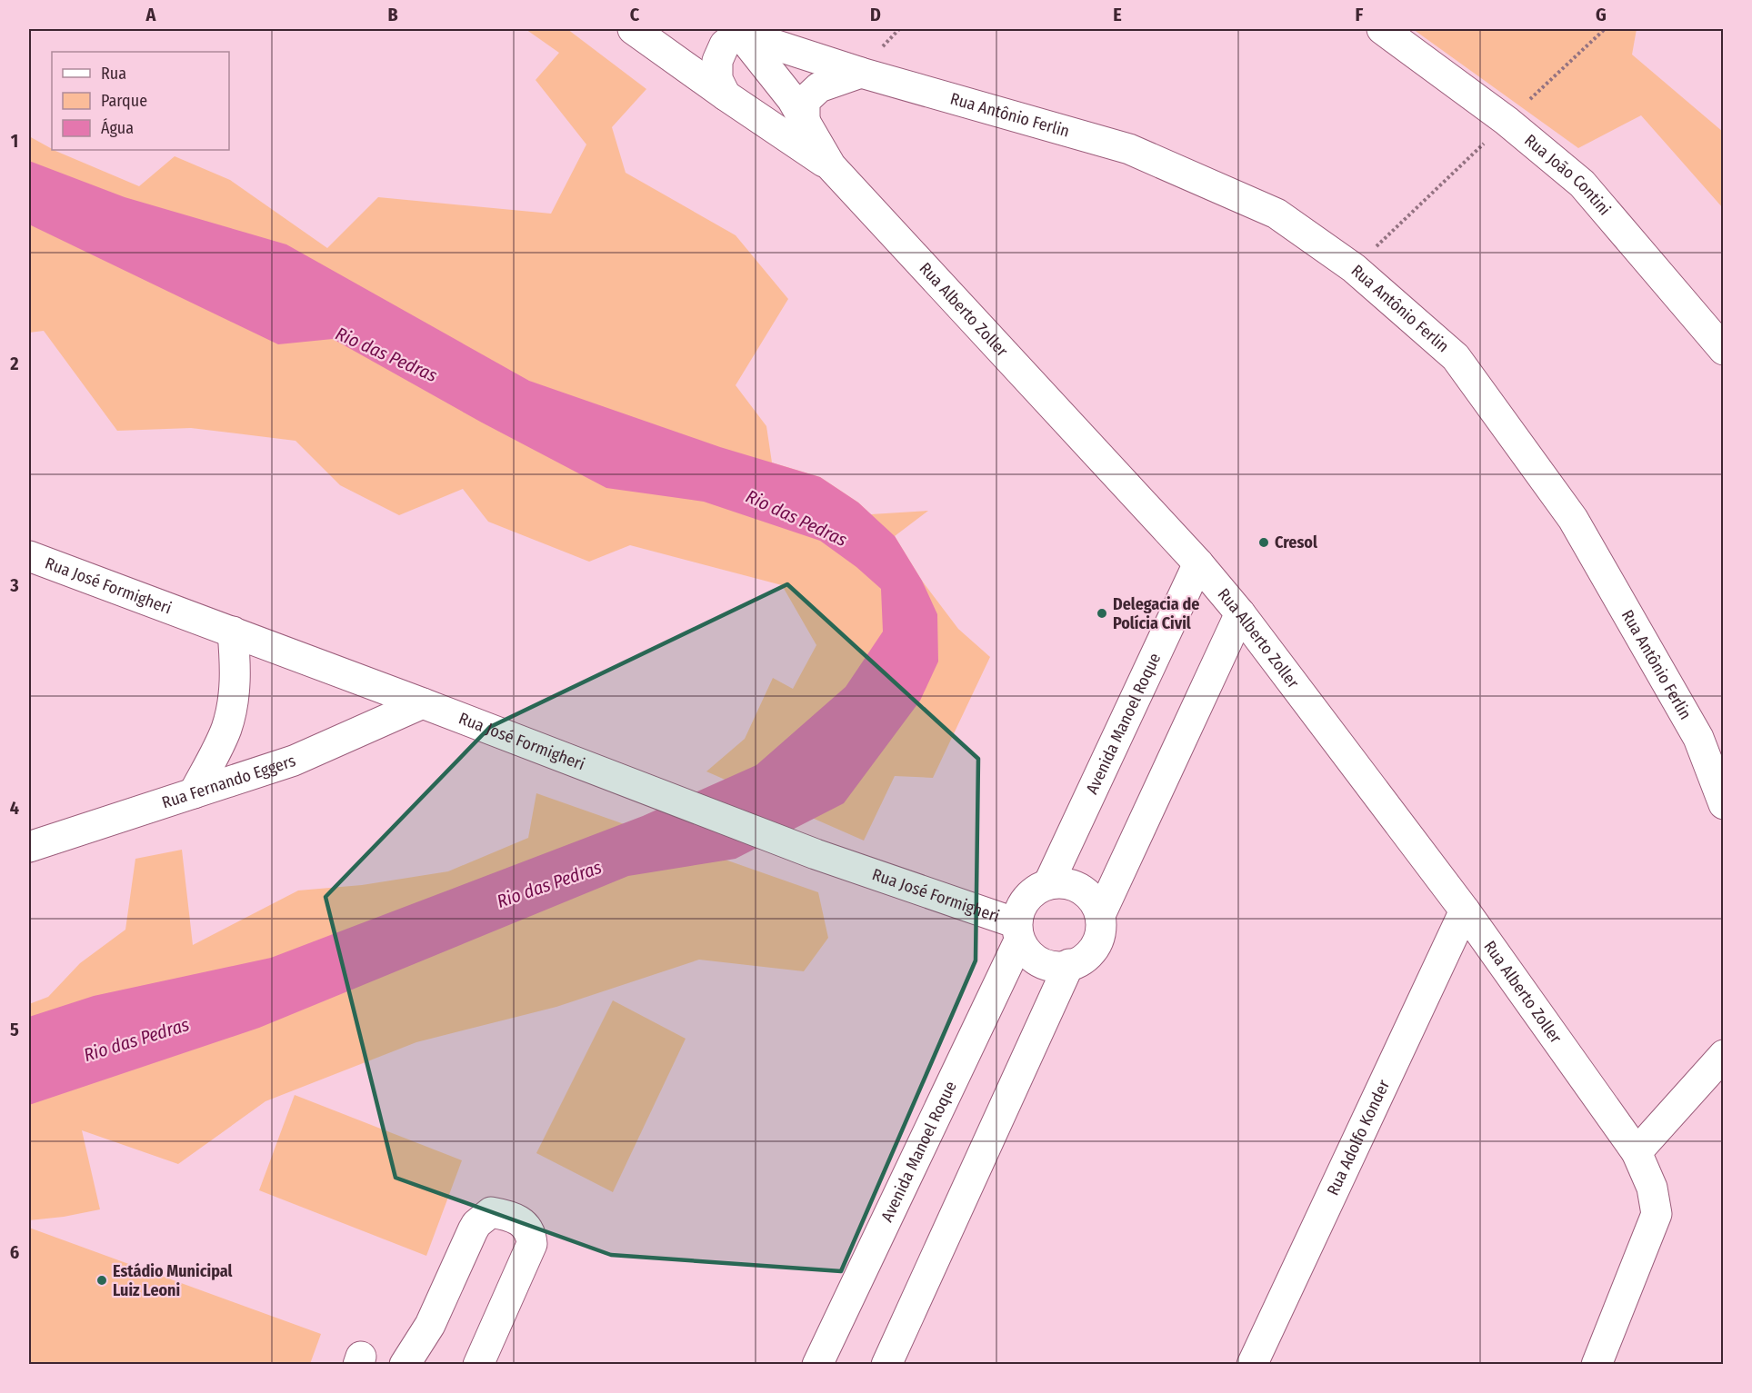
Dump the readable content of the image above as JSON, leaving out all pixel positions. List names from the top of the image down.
{
  "streets": {
    "street": [
      "Rua Antônio Ferlin",
      "Rua João Contini",
      "Rua Alberto Zoller",
      "Rua José Formigheri",
      "Avenida Manoel Roque",
      "Rua Fernando Eggers",
      "Rua Adolfo Konder"
    ]
  },
  "crossings": [
    ["Rua Antônio Ferlin", "Rua Alberto Zoller"],
    ["Rua Alberto Zoller", "Avenida Manoel Roque"],
    ["Rua Alberto Zoller", "Rua Adolfo Konder"],
    ["Rua José Formigheri", "Avenida Manoel Roque"],
    ["Rua José Formigheri", "Rua Fernando Eggers"]
  ],
  "water": ["Rio das Pedras"],
  "places": ["Cresol", "Delegacia de Polícia Civil", "Estádio Municipal Luiz Leoni"],
  "legend": ["Rua", "Parque", "Água"],
  "grid": {
    "columns": [
      "A",
      "B",
      "C",
      "D",
      "E",
      "F",
      "G"
    ],
    "rows": [
      "1",
      "2",
      "3",
      "4",
      "5",
      "6"
    ]
  }
}
